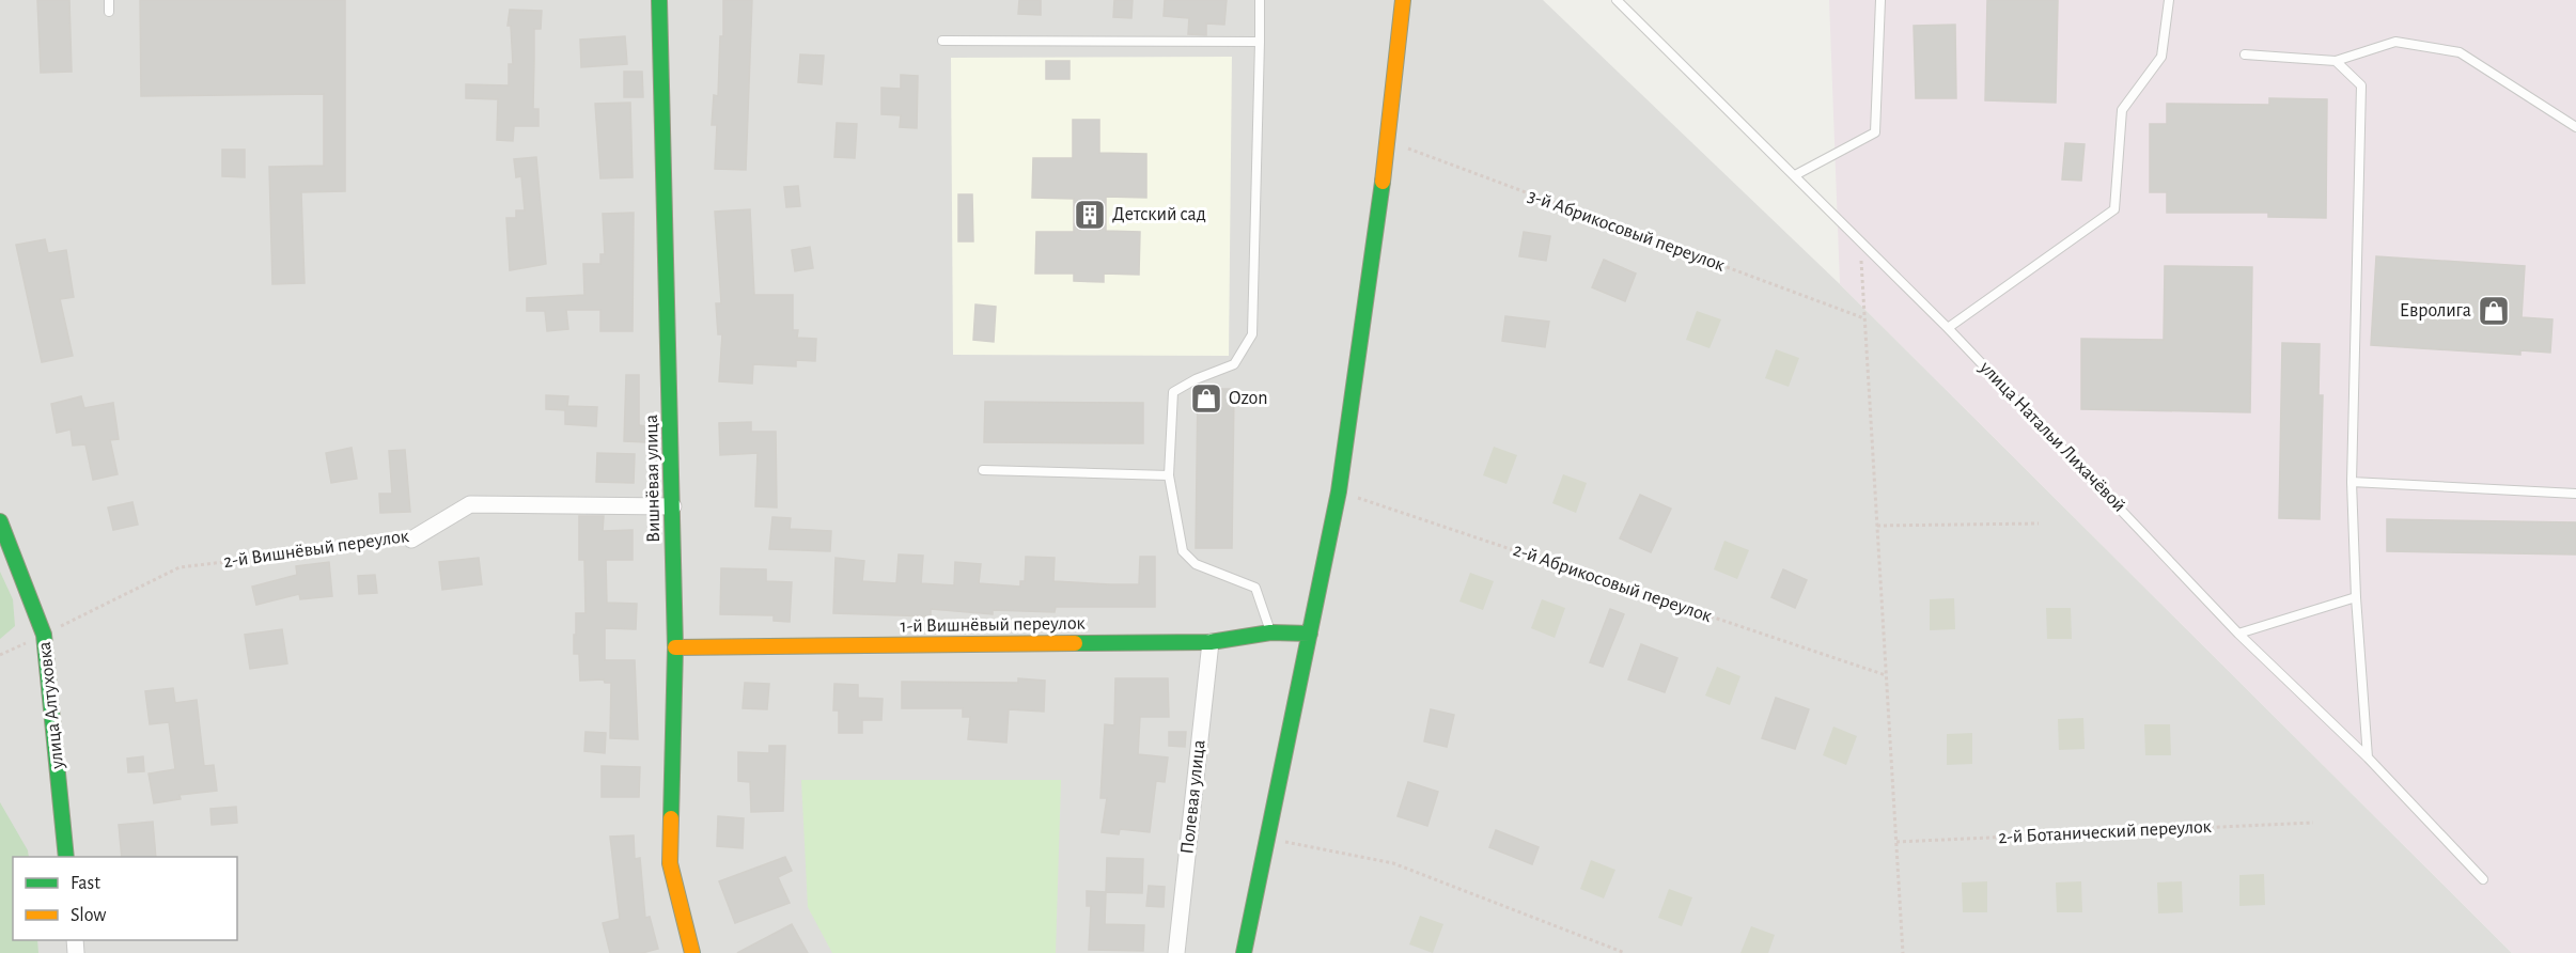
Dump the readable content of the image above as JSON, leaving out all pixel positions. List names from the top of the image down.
{
  "streets": {
    "street": [
      "Вишнёвая улица",
      "2-й Вишнёвый переулок",
      "1-й Вишнёвый переулок",
      "улица Алтуховка",
      "Полевая улица"
    ],
    "lane": ["улица Натальи Лихачёвой"],
    "path": ["3-й Абрикосовый переулок", "2-й Абрикосовый переулок", "2-й Ботанический переулок"]
  },
  "crossings": [
    ["Вишнёвая улица", "2-й Вишнёвый переулок"],
    ["Вишнёвая улица", "1-й Вишнёвый переулок"],
    ["2-й Вишнёвый переулок", "улица Алтуховка"],
    ["1-й Вишнёвый переулок", "Полевая улица"]
  ],
  "places": {
    "building": ["Детский сад"],
    "shop": ["Евролига", "Ozon"]
  },
  "legend": ["Fast", "Slow"]
}
